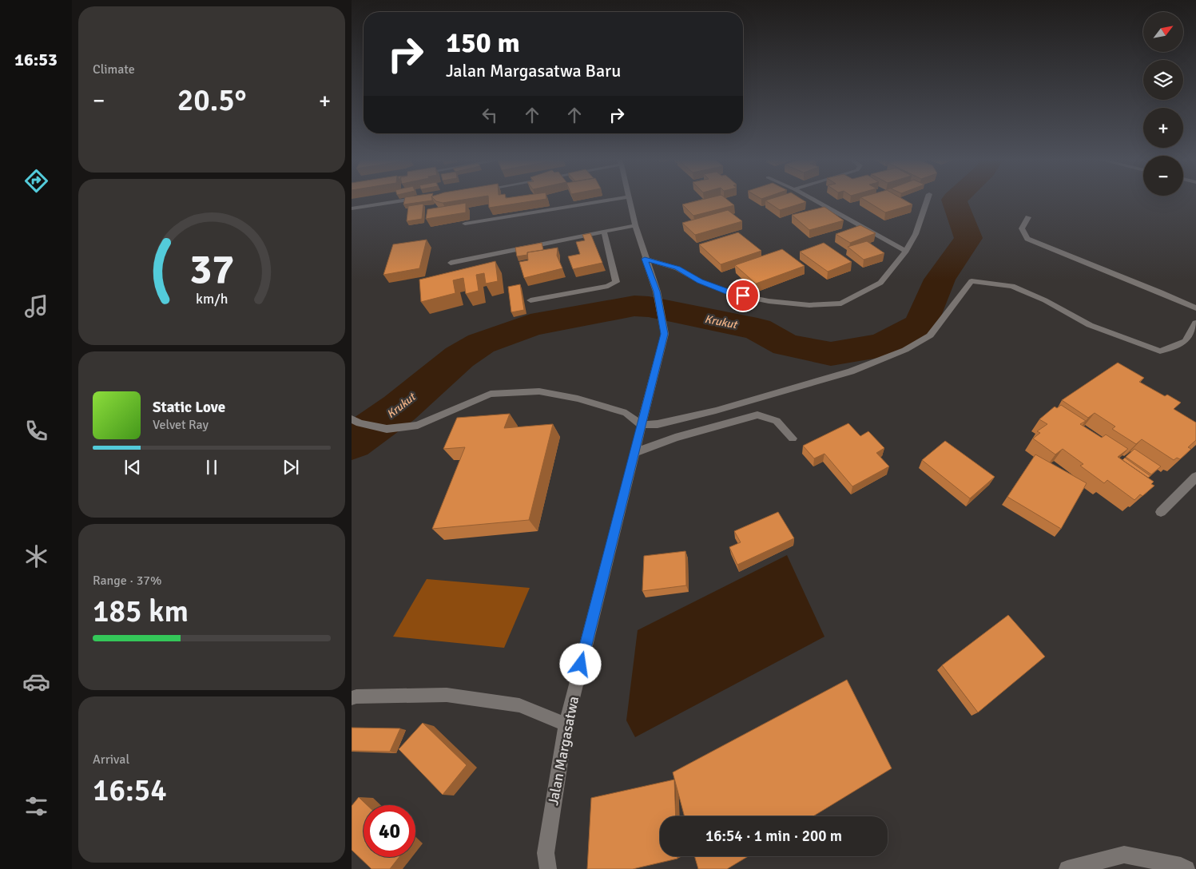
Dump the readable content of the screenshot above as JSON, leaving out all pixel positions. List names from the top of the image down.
{
  "streets": {
    "street": ["Jalan Margasatwa"]
  },
  "water": ["Krukut"],
  "north": "top right",
  "page": {
    "tabs": "16:53",
    "tile": [
      "Climate",
      ["Range · 37%", "185 km"],
      ["Arrival", "16:54"]
    ],
    "map_buttons": ["+", "−"],
    "turn": ["150 m", "Jalan Margasatwa Baru"],
    "heat": ["−", "20.5°", "+"],
    "song": ["Static Love", "Velvet Ray"],
    "limit": "40",
    "trip": "16:54 · 1 min · 200 m",
    "gauge": ["37", "km/h"]
  }
}
